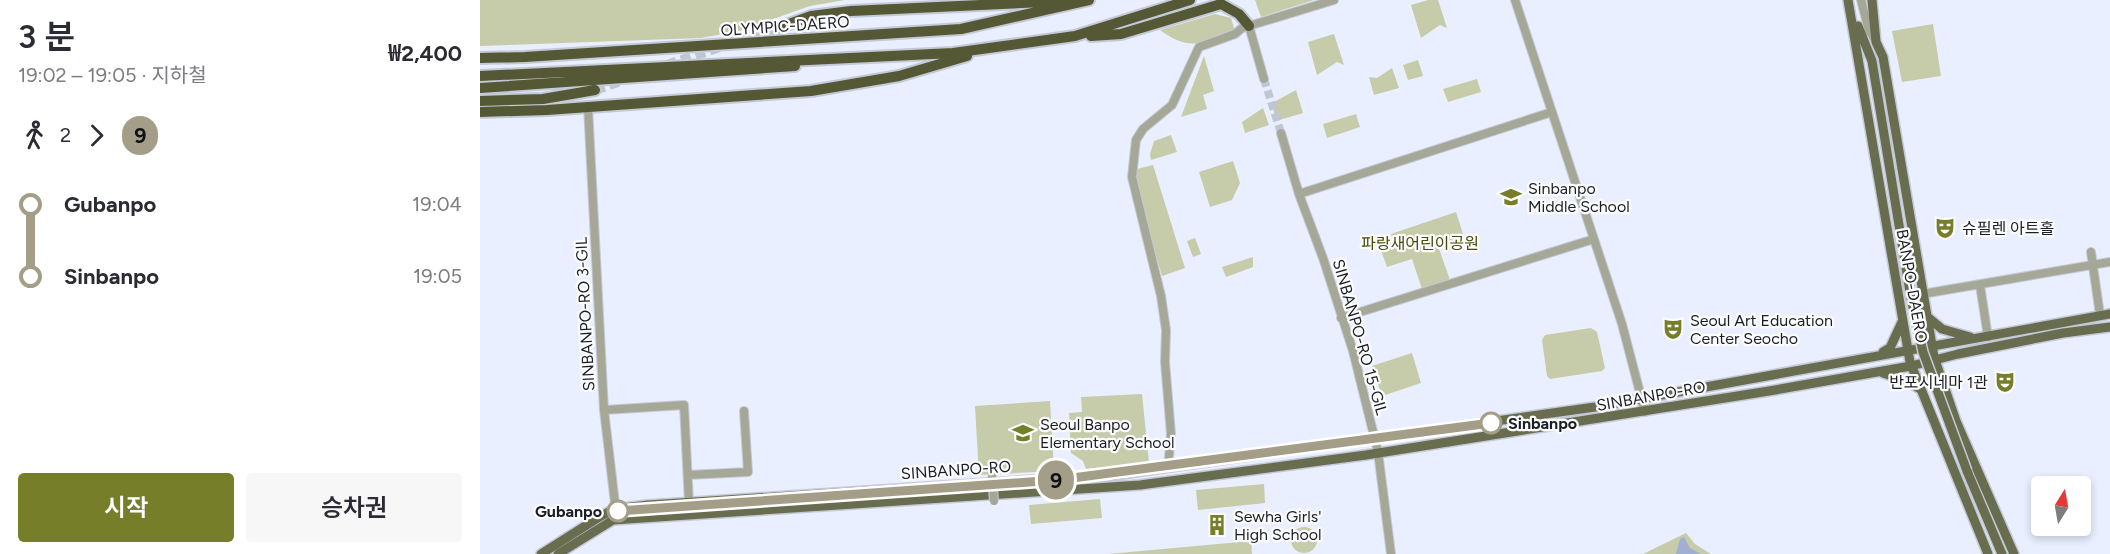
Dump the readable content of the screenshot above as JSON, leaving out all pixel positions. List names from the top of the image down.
{
  "streets": {
    "highway": ["OLYMPIC-DAERO"],
    "main road": ["BANPO-DAERO", "SINBANPO-RO"],
    "street": ["SINBANPO-RO 3-GIL", "SINBANPO-RO 15-GIL"]
  },
  "crossings": [
    ["BANPO-DAERO", "SINBANPO-RO"],
    ["SINBANPO-RO 3-GIL", "SINBANPO-RO"],
    ["SINBANPO-RO 15-GIL", "SINBANPO-RO"]
  ],
  "parks": ["파랑새어린이공원"],
  "places": {
    "school or university": ["Sinbanpo Middle School", "Seoul Banpo Elementary School"],
    "theatre": ["슈필렌 아트홀", "Seoul Art Education Center Seocho", "반포시네마 1관"],
    "other": ["Sinbanpo", "Gubanpo"],
    "building": ["Sewha Girls' High School"]
  },
  "lines": ["metro line 9"],
  "north": "top",
  "page": {
    "heading": ["3 분", "19:02 – 19:05 · 지하철", "₩2,400"],
    "on_map": "9",
    "legs": ["2", "9"],
    "list": [
      {
        "name": "Gubanpo",
        "value": "19:04"
      },
      {
        "name": "Sinbanpo",
        "value": "19:05"
      }
    ],
    "buttons": ["시작", "승차권"]
  }
}
